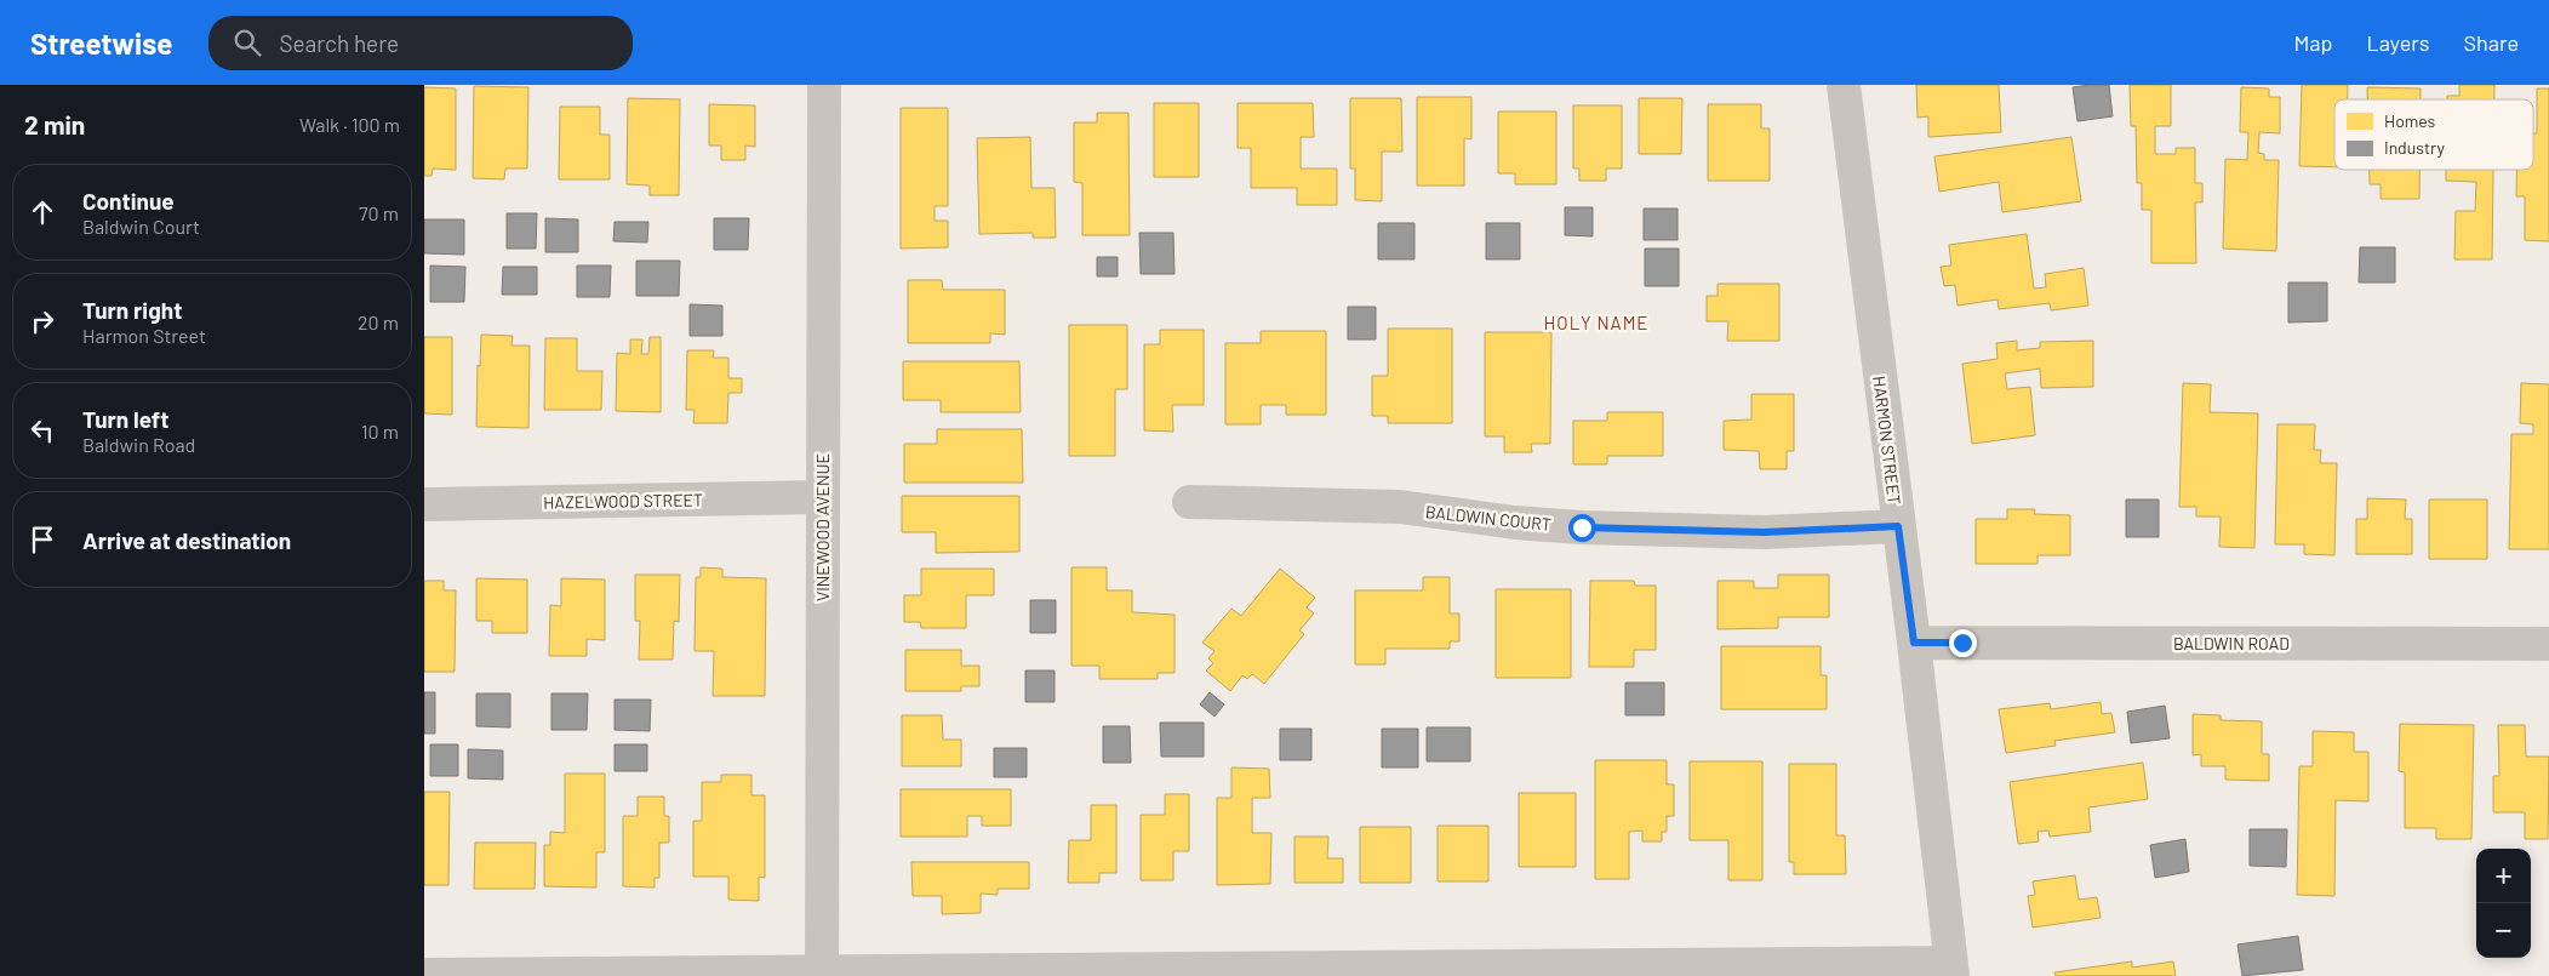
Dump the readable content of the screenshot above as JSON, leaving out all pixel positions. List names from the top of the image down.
{
  "streets": {
    "street": [
      "HARMON STREET",
      "HAZELWOOD STREET",
      "BALDWIN COURT",
      "VINEWOOD AVENUE",
      "BALDWIN ROAD"
    ]
  },
  "crossings": [
    ["HARMON STREET", "BALDWIN COURT"],
    ["HARMON STREET", "BALDWIN ROAD"],
    ["HAZELWOOD STREET", "VINEWOOD AVENUE"]
  ],
  "districts": ["HOLY NAME"],
  "legend": ["Homes", "Industry"],
  "page": {
    "header": "Streetwise",
    "search": "Search here",
    "nav": ["Map", "Layers", "Share"],
    "heading": ["2 min", "Walk · 100 m"],
    "list": [
      ["Continue", "Baldwin Court", "70 m"],
      ["Turn right", "Harmon Street", "20 m"],
      ["Turn left", "Baldwin Road", "10 m"],
      "Arrive at destination"
    ],
    "map_buttons": ["+", "−"]
  }
}
